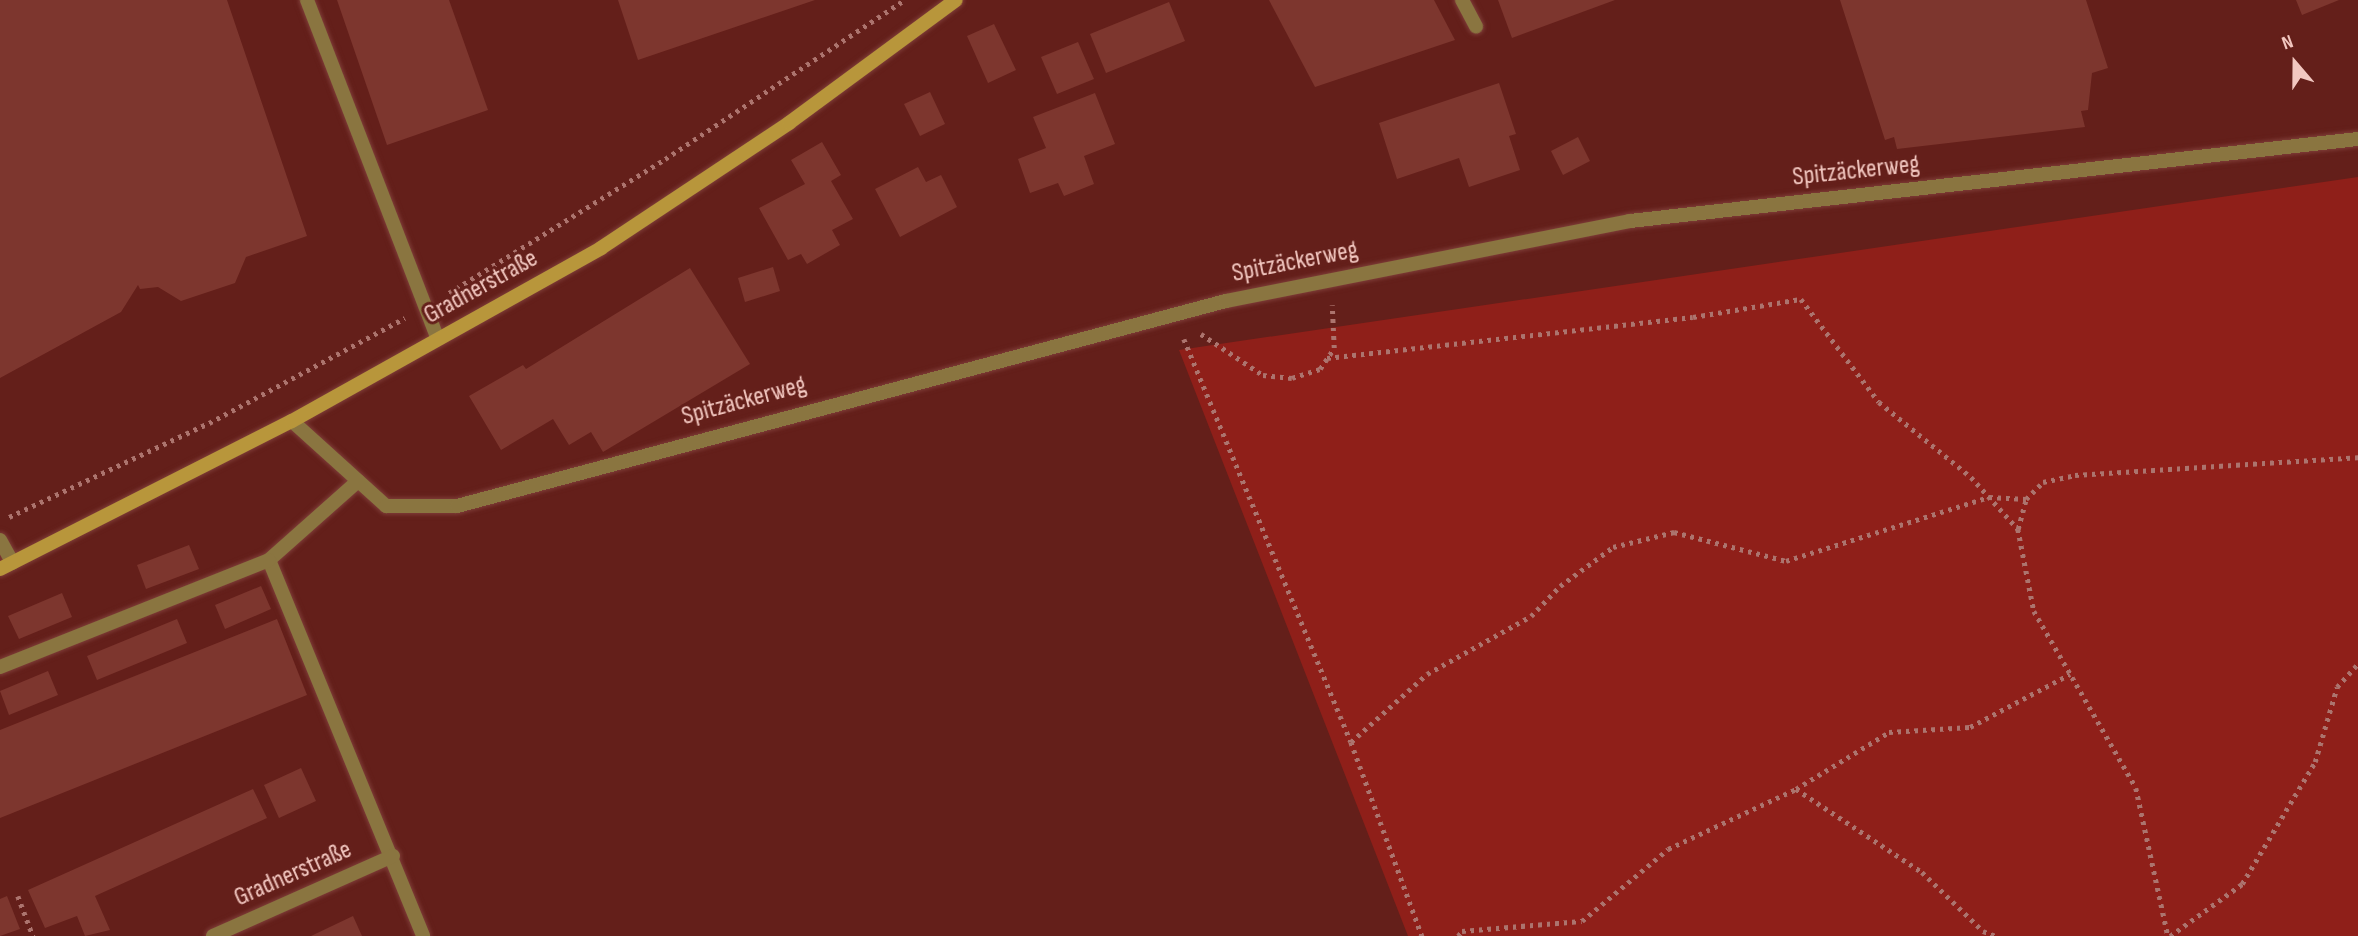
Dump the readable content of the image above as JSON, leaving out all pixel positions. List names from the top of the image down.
{
  "streets": {
    "main road": ["Gradnerstraße"],
    "street": ["Spitzäckerweg"]
  },
  "crossings": [
    ["Spitzäckerweg", "Gradnerstraße"]
  ],
  "north": "top"
}
